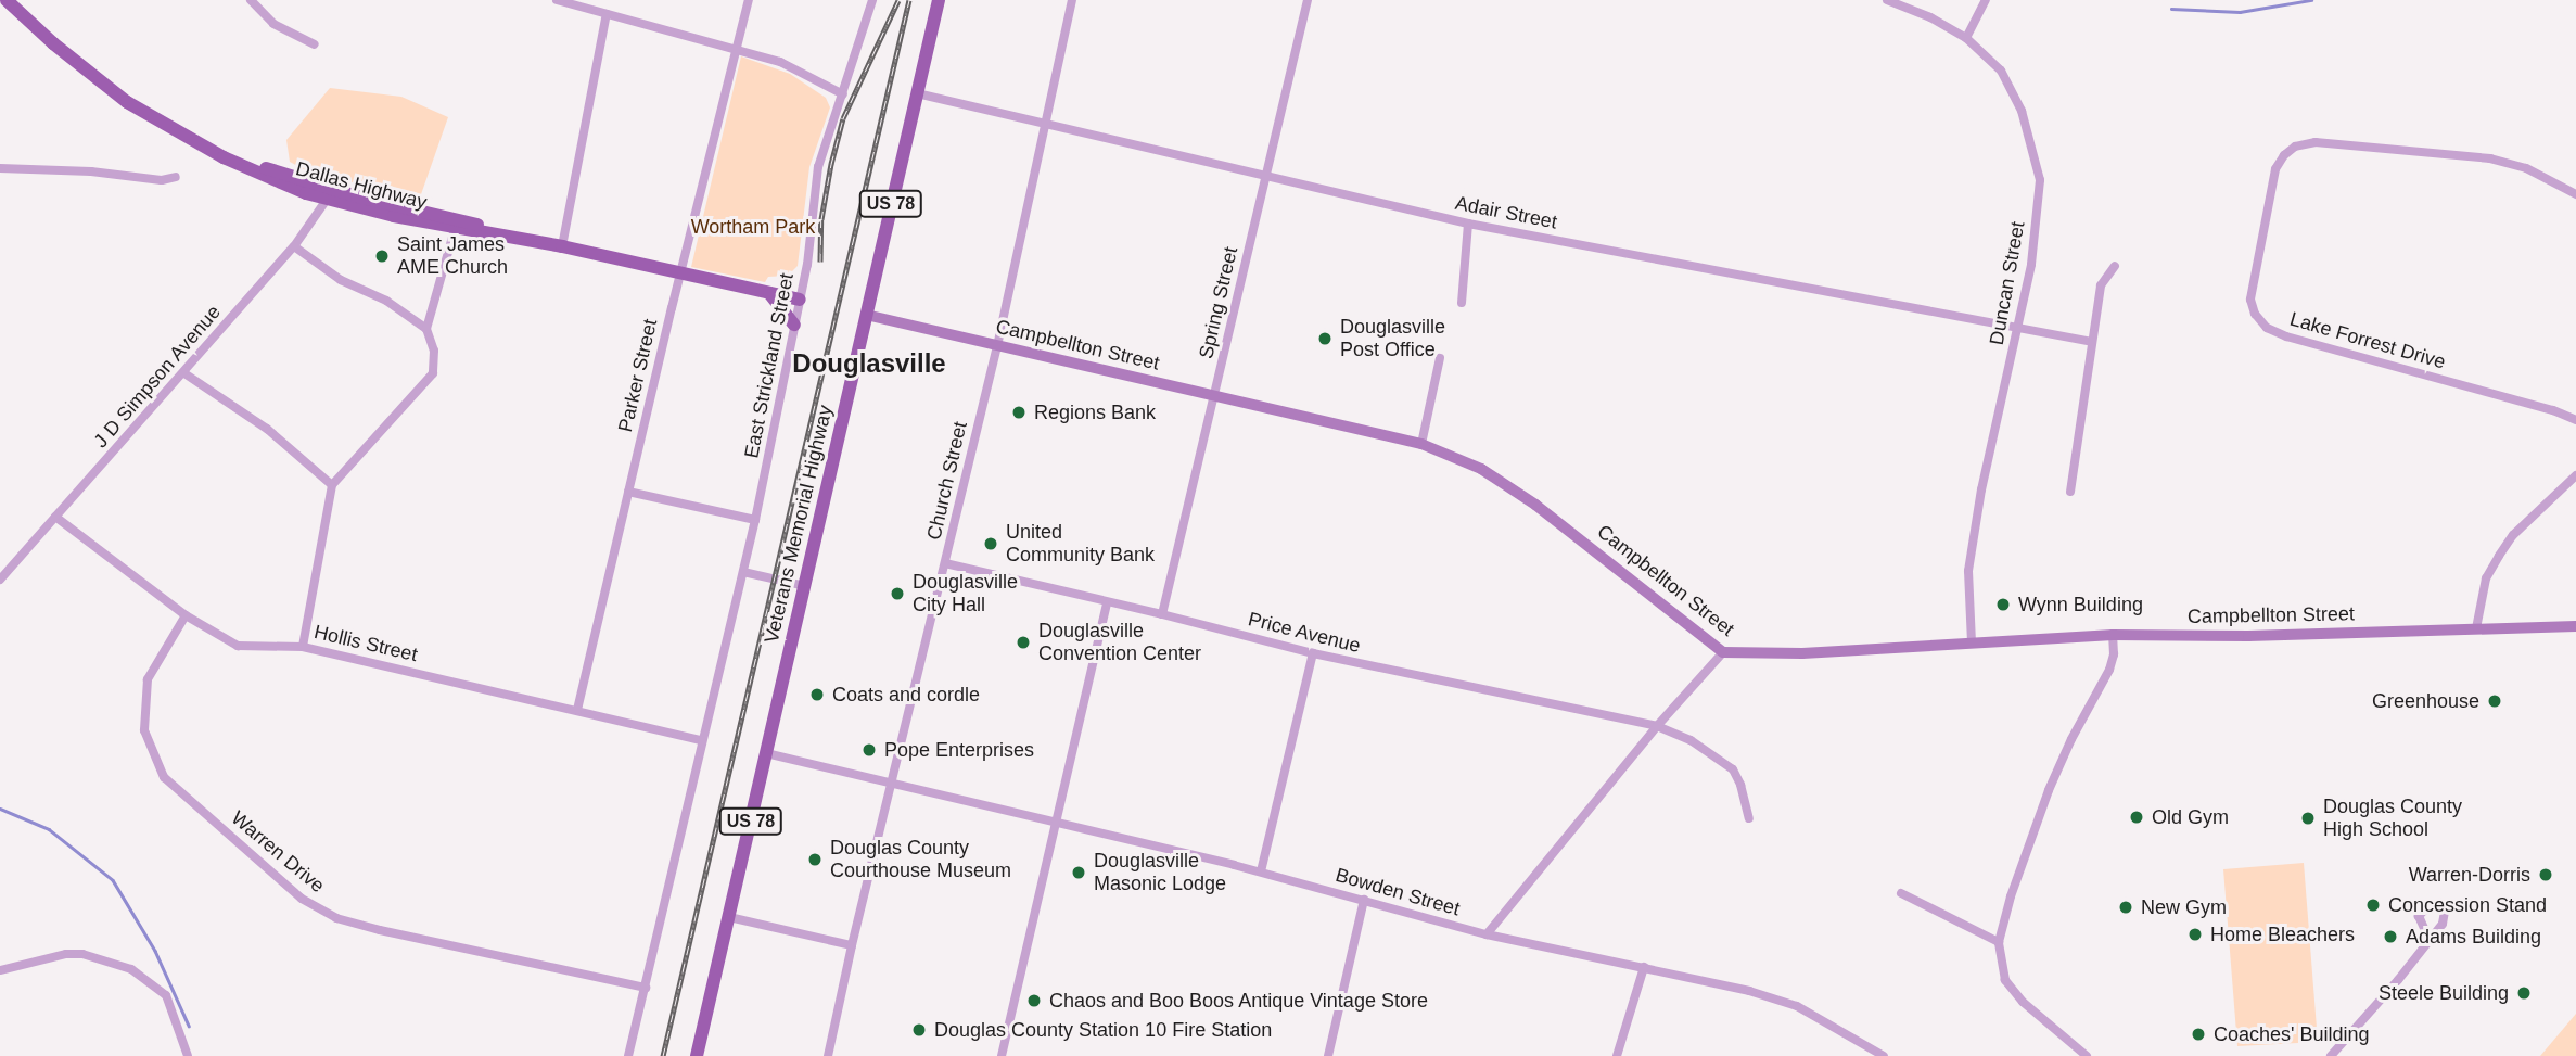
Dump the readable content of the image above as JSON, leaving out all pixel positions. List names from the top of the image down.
{
  "streets": {
    "main road": [
      "Dallas Highway",
      "US 78",
      "Campbellton Street",
      "Veterans Memorial Highway"
    ],
    "street": [
      "Adair Street",
      "Duncan Street",
      "Spring Street",
      "Lake Forrest Drive",
      "East Strickland Street",
      "Parker Street",
      "J D Simpson Avenue",
      "Church Street",
      "Price Avenue",
      "Hollis Street",
      "Warren Drive",
      "Bowden Street"
    ]
  },
  "crossings": [
    ["Dallas Highway", "East Strickland Street"],
    ["Dallas Highway", "Parker Street"],
    ["Dallas Highway", "J D Simpson Avenue"],
    ["Adair Street", "Duncan Street"],
    ["Adair Street", "Spring Street"],
    ["Adair Street", "Church Street"],
    ["Adair Street", "Veterans Memorial Highway"],
    ["Duncan Street", "Campbellton Street"],
    ["Spring Street", "Campbellton Street"],
    ["Spring Street", "Price Avenue"],
    ["Campbellton Street", "Church Street"],
    ["Campbellton Street", "Veterans Memorial Highway"],
    ["East Strickland Street", "Hollis Street"],
    ["East Strickland Street", "Warren Drive"],
    ["Parker Street", "Hollis Street"],
    ["J D Simpson Avenue", "Hollis Street"],
    ["Church Street", "Price Avenue"],
    ["Church Street", "Bowden Street"],
    ["Veterans Memorial Highway", "Bowden Street"],
    ["Hollis Street", "Warren Drive"]
  ],
  "districts": ["Douglasville"],
  "parks": ["Wortham Park"],
  "places": [
    "Saint James AME Church",
    "Douglasville Post Office",
    "Regions Bank",
    "United Community Bank",
    "Douglasville City Hall",
    "Wynn Building",
    "Douglasville Convention Center",
    "Coats and cordle",
    "Greenhouse",
    "Pope Enterprises",
    "Old Gym",
    "Douglas County High School",
    "Douglas County Courthouse Museum",
    "Douglasville Masonic Lodge",
    "Warren-Dorris",
    "Concession Stand",
    "New Gym",
    "Home Bleachers",
    "Adams Building",
    "Steele Building",
    "Chaos and Boo Boos Antique Vintage Store",
    "Douglas County Station 10 Fire Station",
    "Coaches' Building"
  ]
}
